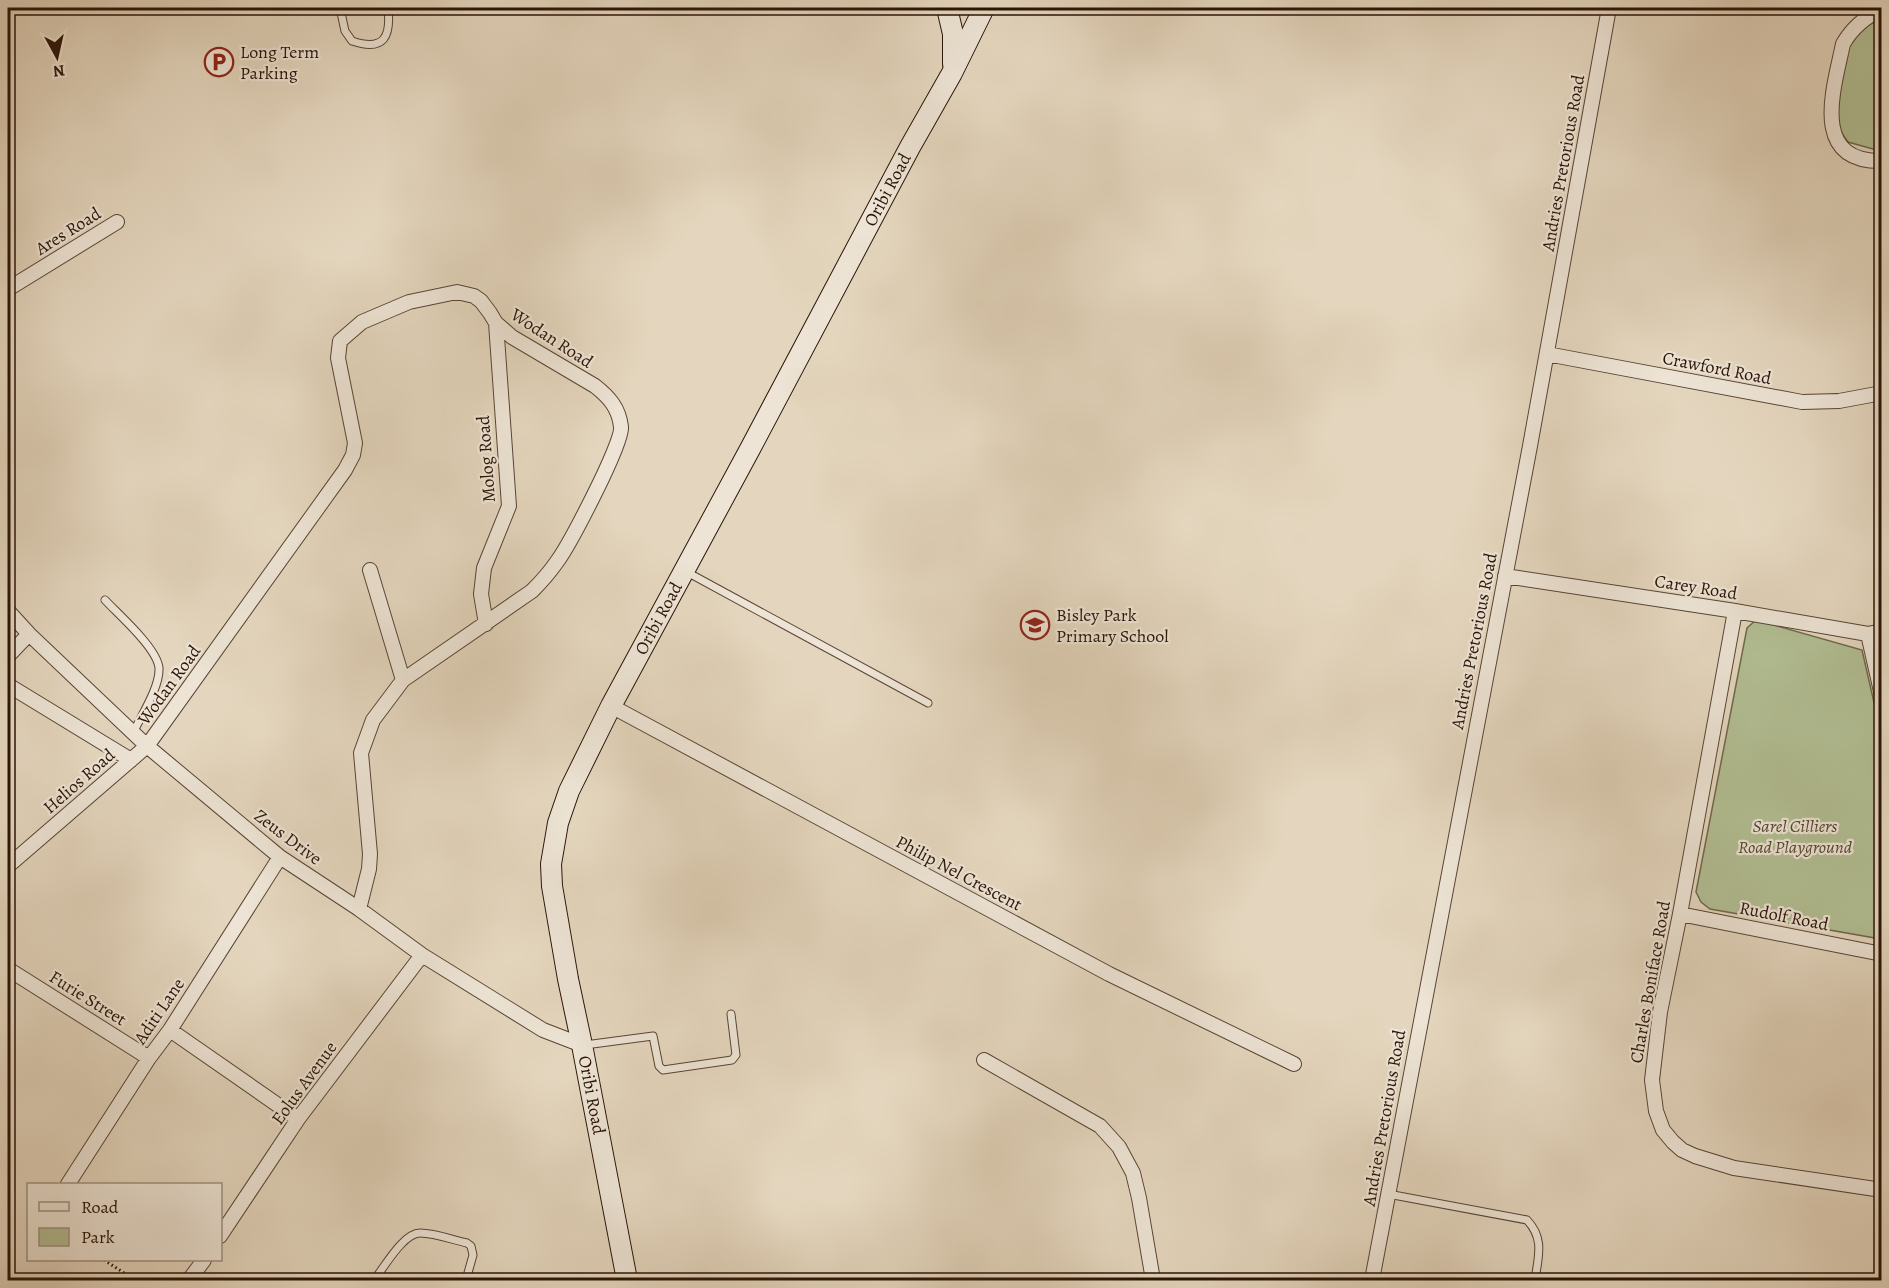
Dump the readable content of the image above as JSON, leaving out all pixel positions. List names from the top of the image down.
{
  "streets": {
    "street": [
      "Andries Pretorious Road",
      "Oribi Road",
      "Ares Road",
      "Wodan Road",
      "Crawford Road",
      "Molog Road",
      "Carey Road",
      "Helios Road",
      "Zeus Drive",
      "Philip Nel Crescent",
      "Rudolf Road",
      "Charles Boniface Road",
      "Furie Street",
      "Aditi Lane",
      "Eolus Avenue"
    ]
  },
  "crossings": [
    ["Andries Pretorious Road", "Crawford Road"],
    ["Andries Pretorious Road", "Carey Road"],
    ["Oribi Road", "Zeus Drive"],
    ["Oribi Road", "Philip Nel Crescent"],
    ["Wodan Road", "Molog Road"],
    ["Wodan Road", "Helios Road"],
    ["Wodan Road", "Zeus Drive"],
    ["Carey Road", "Charles Boniface Road"],
    ["Helios Road", "Zeus Drive"],
    ["Zeus Drive", "Aditi Lane"],
    ["Zeus Drive", "Eolus Avenue"],
    ["Rudolf Road", "Charles Boniface Road"],
    ["Furie Street", "Aditi Lane"]
  ],
  "parks": ["Sarel Cilliers Road Playground"],
  "places": {
    "parking": ["Long Term Parking"],
    "school or university": ["Bisley Park Primary School"]
  },
  "legend": ["Road", "Park"],
  "north": "bottom"
}
